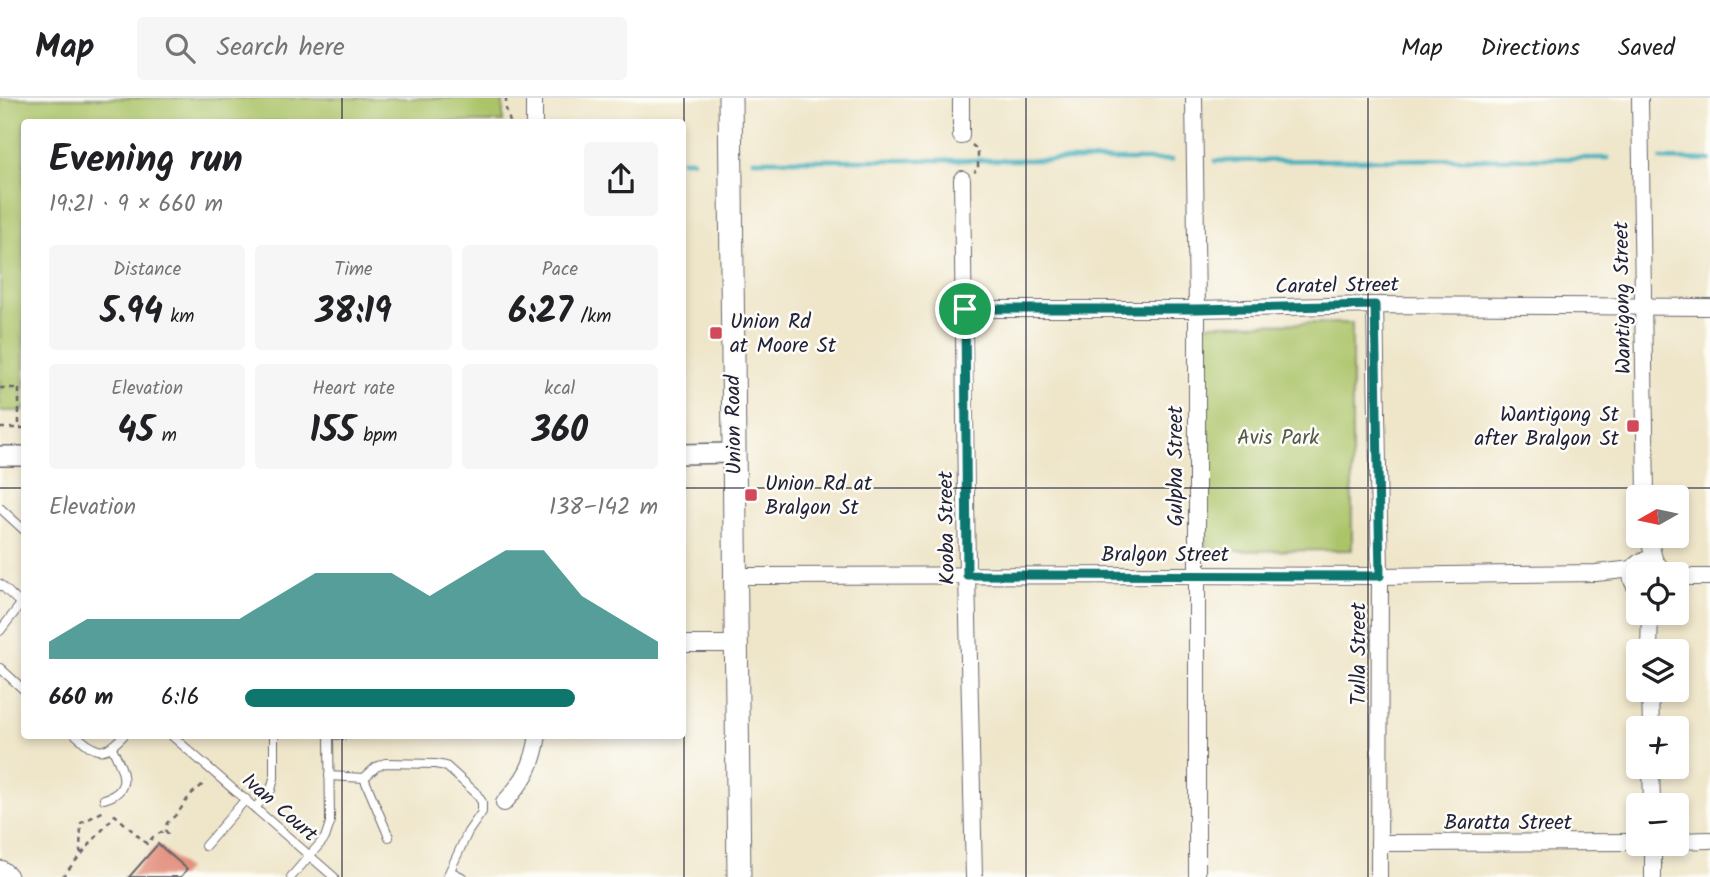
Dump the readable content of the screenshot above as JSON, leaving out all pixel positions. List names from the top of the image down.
{
  "streets": {
    "main road": ["Union Road"],
    "street": [
      "Caratel Street",
      "Wantigong Street",
      "Gulpha Street",
      "Kooba Street",
      "Bralgon Street",
      "Tulla Street",
      "Baratta Street"
    ],
    "lane": ["Ivan Court"]
  },
  "crossings": [
    ["Caratel Street", "Wantigong Street"],
    ["Caratel Street", "Gulpha Street"],
    ["Caratel Street", "Kooba Street"],
    ["Caratel Street", "Tulla Street"],
    ["Union Road", "Bralgon Street"],
    ["Gulpha Street", "Bralgon Street"],
    ["Kooba Street", "Bralgon Street"],
    ["Bralgon Street", "Tulla Street"],
    ["Tulla Street", "Baratta Street"]
  ],
  "parks": ["Avis Park"],
  "places": {
    "transit": ["Union Rd at Moore St", "Wantigong St after Bralgon St", "Union Rd at Bralgon St"]
  },
  "north": "left",
  "page": {
    "header": "Map",
    "search": "Search here",
    "nav": ["Map", "Directions", "Saved"],
    "heading": ["Evening run", "19:21 · 9 × 660 m"],
    "stats": [
      ["Distance", "5.94 km"],
      ["Time", "38:19"],
      ["Pace", "6:27 /km"],
      ["Elevation", "45 m"],
      ["Heart rate", "155 bpm"],
      ["kcal", "360"]
    ],
    "chart": ["Elevation", "138–142 m"],
    "map_buttons": ["+", "−"],
    "list": [
      {
        "name": "660 m",
        "note": "6:16"
      }
    ]
  }
}
